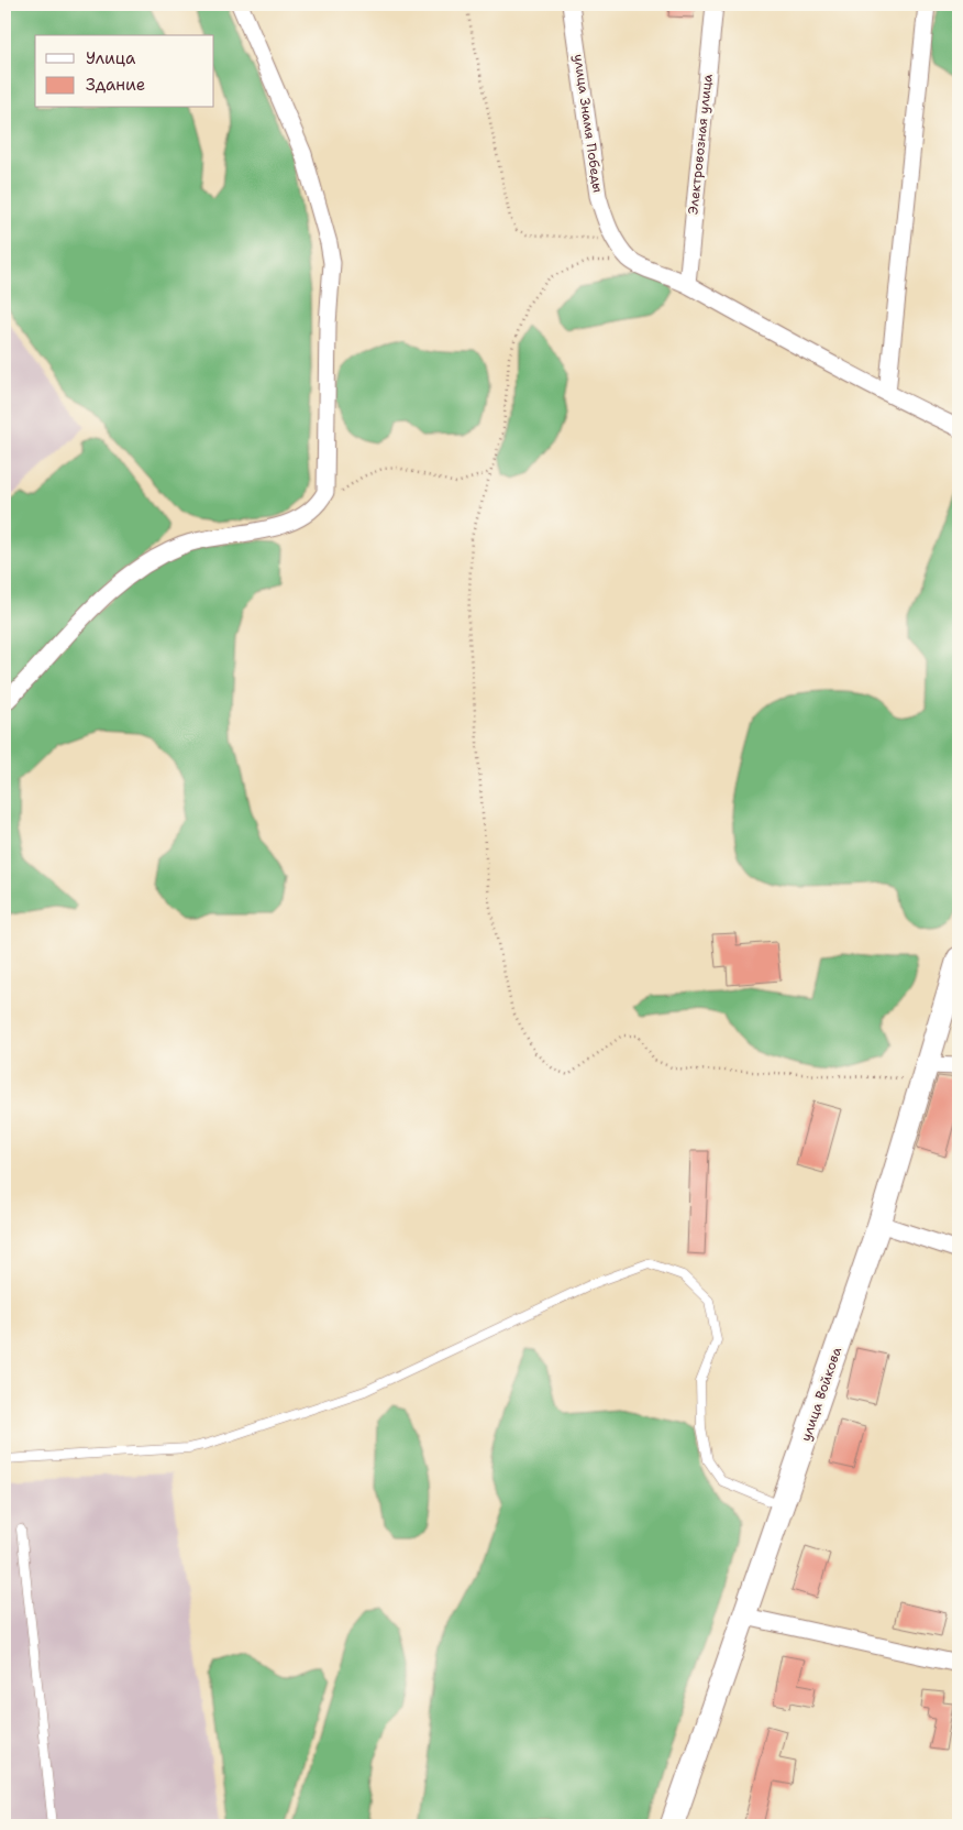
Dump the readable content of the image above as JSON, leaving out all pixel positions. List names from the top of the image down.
{
  "streets": {
    "street": ["улица Знамя Победы", "Электровозная улица", "улица Войкова"]
  },
  "legend": ["Улица", "Здание"]
}
